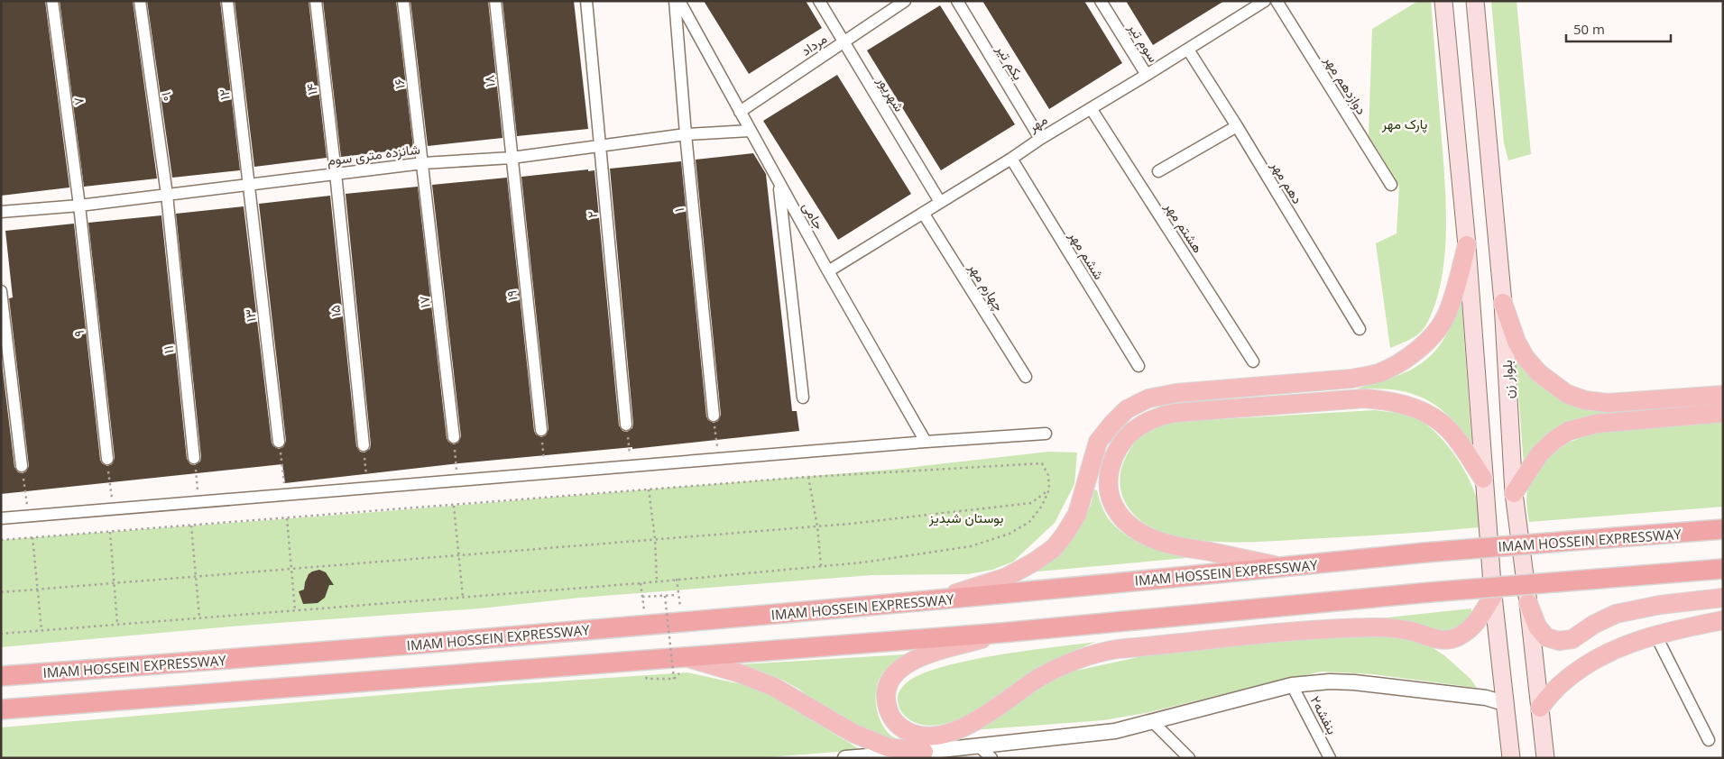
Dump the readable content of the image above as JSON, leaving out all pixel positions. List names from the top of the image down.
{
  "streets": {
    "highway": ["IMAM HOSSEIN EXPRESSWAY"],
    "main road": ["بلوار زن"],
    "street": [
      "سوم تیر",
      "مرداد",
      "یکم تیر",
      "۱۸",
      "۱۶",
      "دوازدهم مهر",
      "۱۴",
      "شهریور",
      "۱۲",
      "۱۰",
      "۸",
      "مهر",
      "شانزده متری سوم",
      "دهم مهر",
      "۱",
      "۲",
      "جامی",
      "هشتم مهر",
      "ششم مهر",
      "چهارم مهر",
      "۱۹",
      "۱۷",
      "۱۵",
      "۱۳",
      "۹",
      "۱۱",
      "بنفشه۲"
    ]
  },
  "crossings": [
    ["سوم تیر", "مهر"],
    ["مرداد", "شهریور"],
    ["مرداد", "جامی"],
    ["یکم تیر", "مهر"],
    ["۱۸", "شانزده متری سوم"],
    ["۱۸", "۱۹"],
    ["۱۶", "شانزده متری سوم"],
    ["۱۶", "۱۷"],
    ["۱۴", "شانزده متری سوم"],
    ["۱۴", "۱۵"],
    ["شهریور", "مهر"],
    ["۱۲", "شانزده متری سوم"],
    ["۱۲", "۱۳"],
    ["۱۰", "شانزده متری سوم"],
    ["۱۰", "۱۱"],
    ["۸", "شانزده متری سوم"],
    ["۸", "۹"],
    ["مهر", "دهم مهر"],
    ["مهر", "جامی"],
    ["مهر", "هشتم مهر"],
    ["مهر", "ششم مهر"],
    ["مهر", "چهارم مهر"],
    ["شانزده متری سوم", "۱"],
    ["شانزده متری سوم", "۲"],
    ["شانزده متری سوم", "جامی"],
    ["شانزده متری سوم", "۱۹"],
    ["شانزده متری سوم", "۱۷"],
    ["شانزده متری سوم", "۱۵"],
    ["شانزده متری سوم", "۱۳"],
    ["شانزده متری سوم", "۹"],
    ["شانزده متری سوم", "۱۱"]
  ],
  "parks": ["پارک مهر", "بوستان شبدیز"],
  "scale_bar": "50 m"
}
